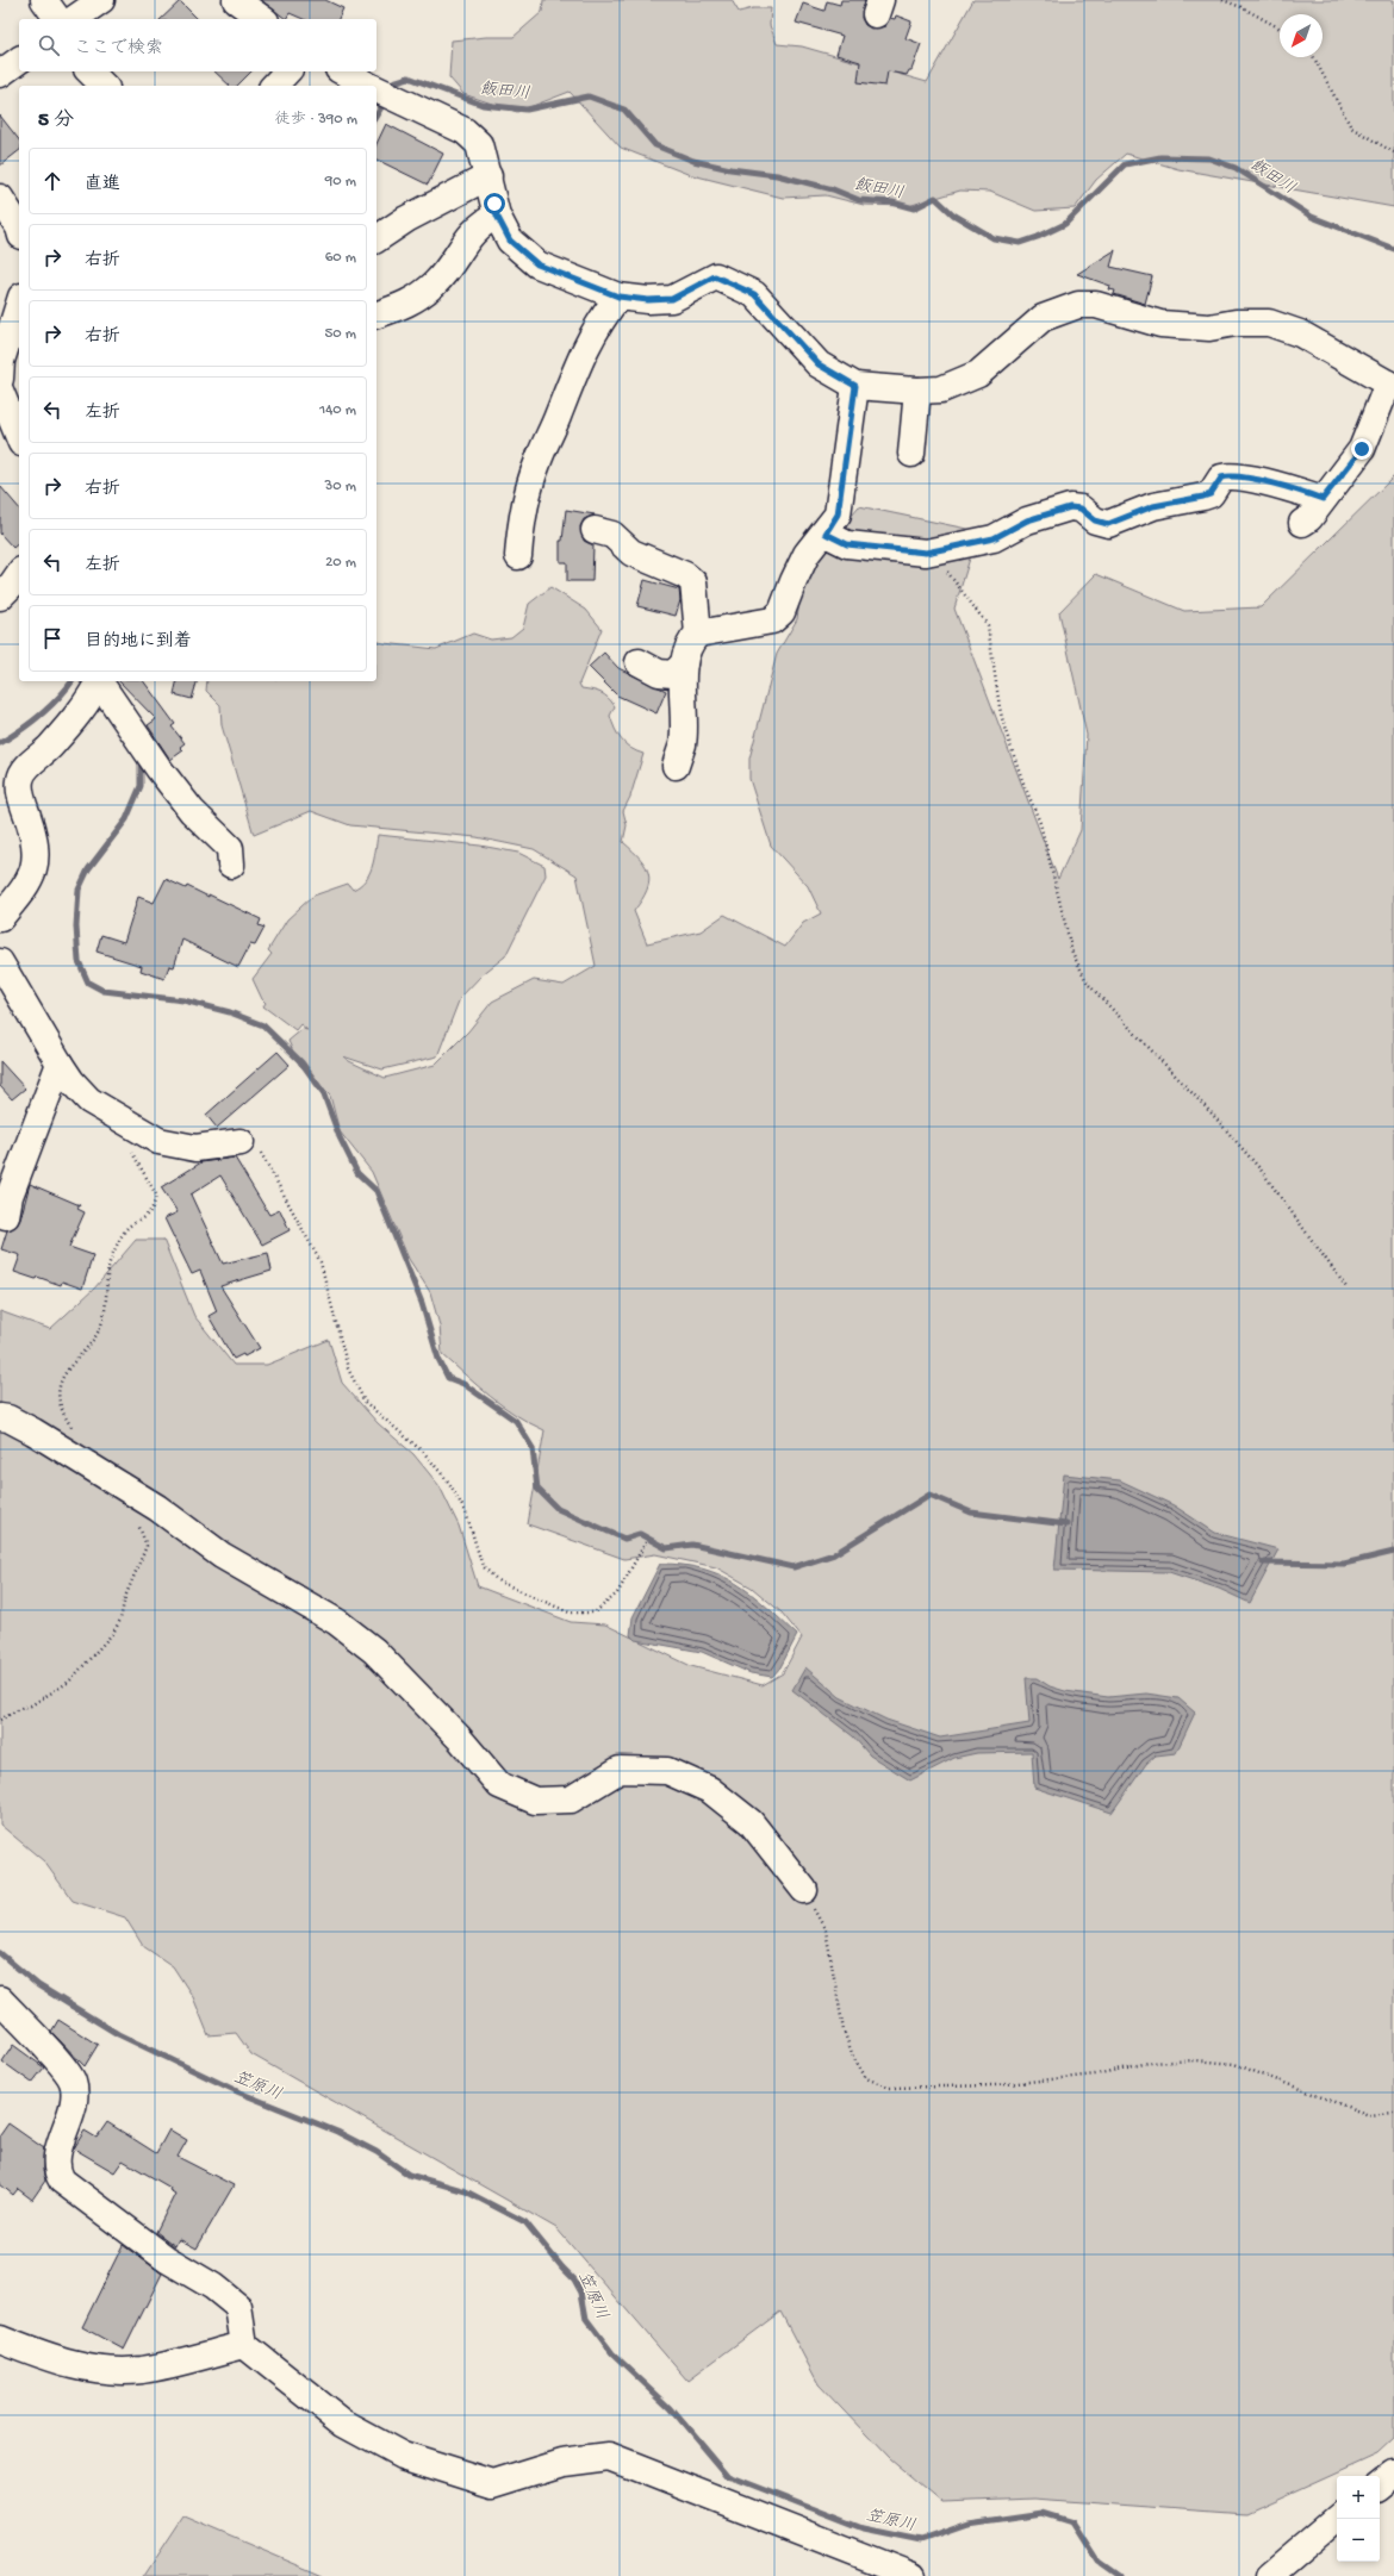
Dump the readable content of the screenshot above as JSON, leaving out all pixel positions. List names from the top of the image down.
{
  "water": ["飯田川", "笠原川"],
  "north": "bottom left",
  "page": {
    "search": "ここで検索",
    "heading": ["5 分", "徒歩 · 390 m"],
    "list": [
      ["直進", "90 m"],
      ["右折", "60 m"],
      ["右折", "50 m"],
      ["左折", "140 m"],
      ["右折", "30 m"],
      ["左折", "20 m"],
      "目的地に到着"
    ],
    "map_buttons": ["+", "−"]
  }
}
